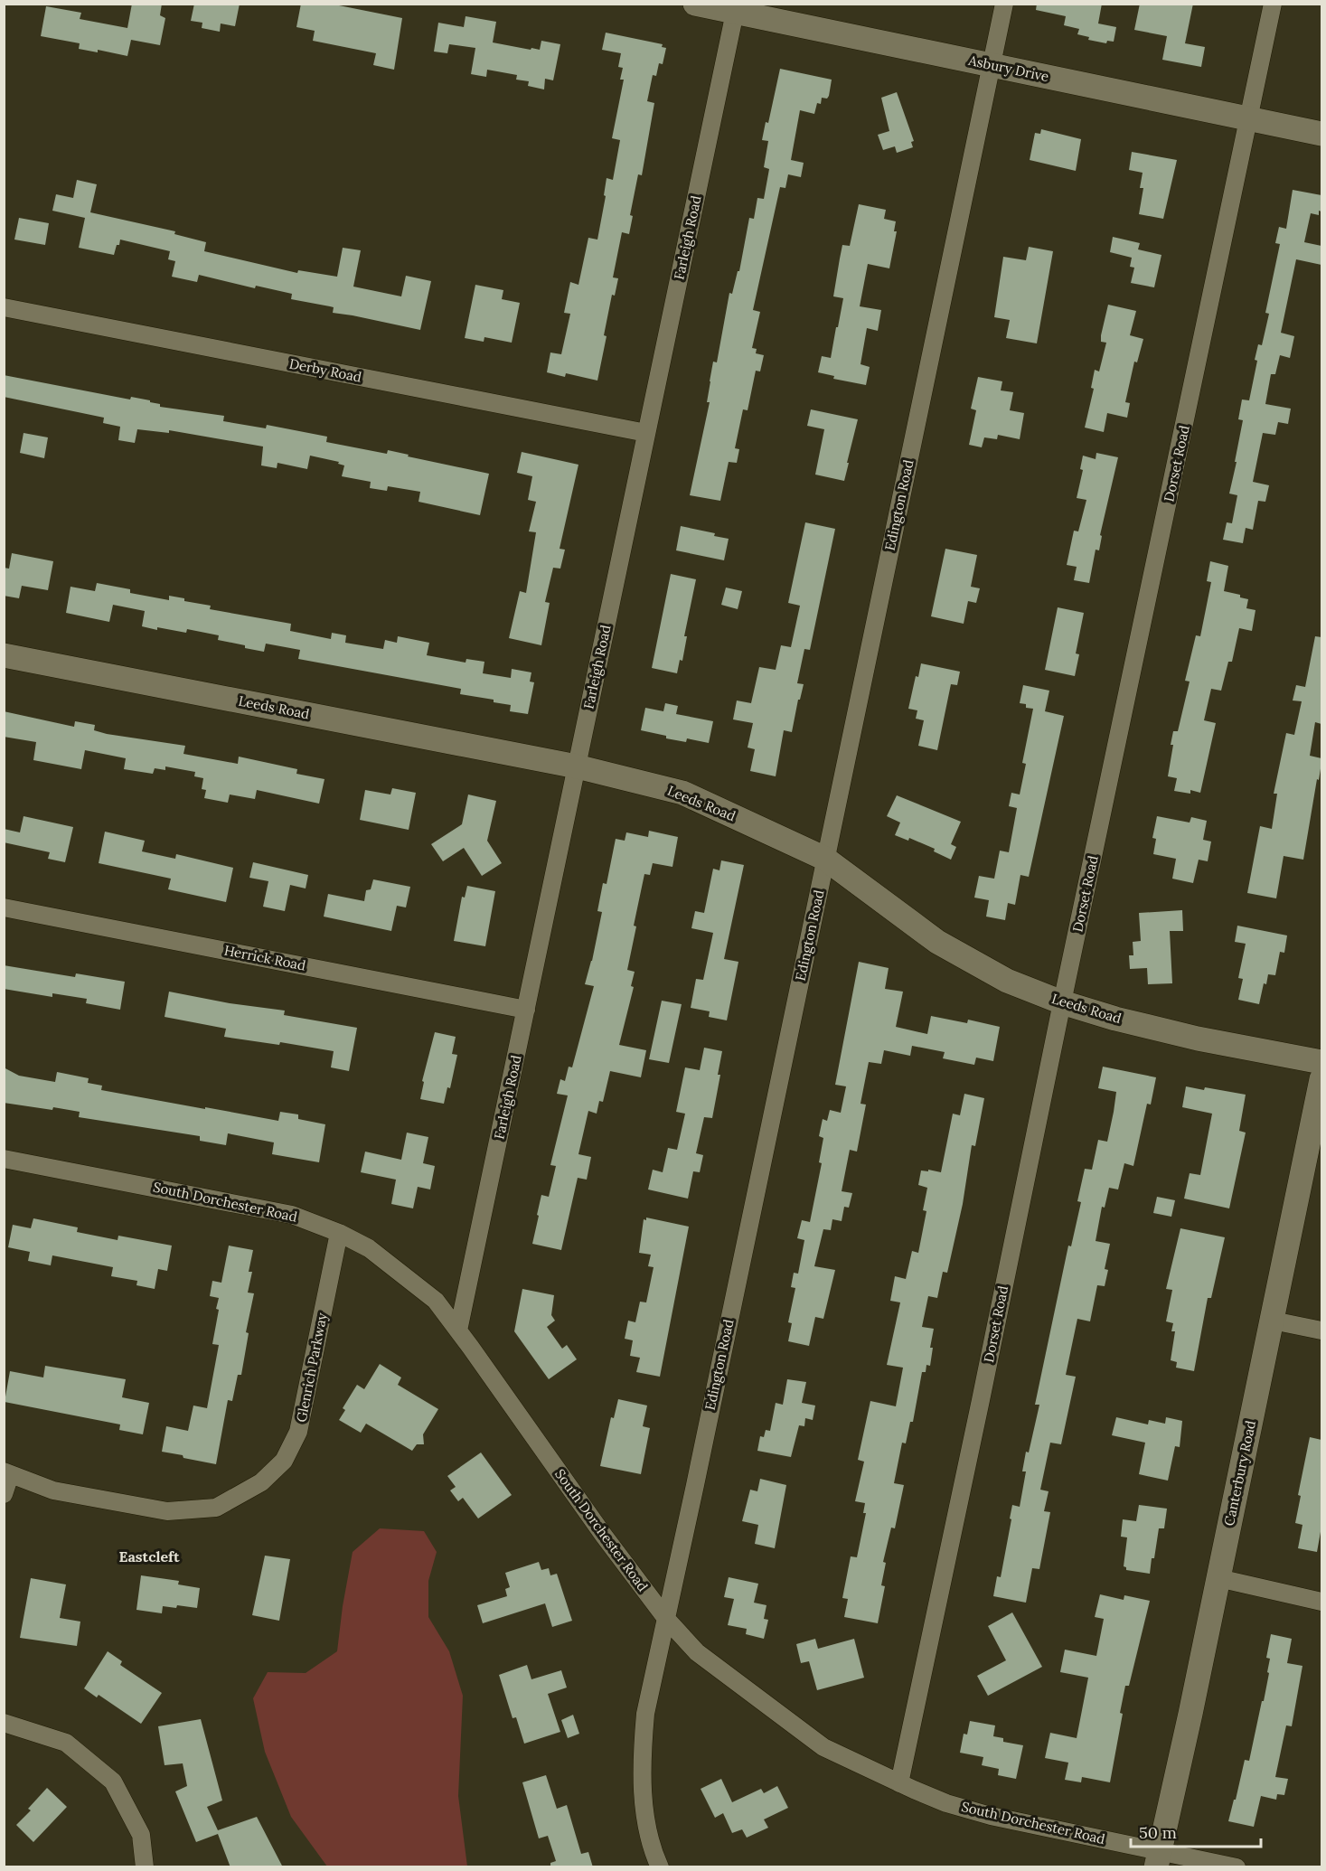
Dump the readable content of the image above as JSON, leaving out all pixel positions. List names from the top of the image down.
{
  "streets": {
    "street": [
      "Asbury Drive",
      "Farleigh Road",
      "Derby Road",
      "Dorset Road",
      "Edington Road",
      "Leeds Road",
      "Herrick Road",
      "South Dorchester Road",
      "Glenrich Parkway",
      "Canterbury Road"
    ]
  },
  "crossings": [
    ["Asbury Drive", "Farleigh Road"],
    ["Asbury Drive", "Dorset Road"],
    ["Asbury Drive", "Edington Road"],
    ["Farleigh Road", "Derby Road"],
    ["Farleigh Road", "Leeds Road"],
    ["Farleigh Road", "Herrick Road"],
    ["Farleigh Road", "South Dorchester Road"],
    ["Dorset Road", "Leeds Road"],
    ["Dorset Road", "South Dorchester Road"],
    ["Edington Road", "Leeds Road"],
    ["Edington Road", "South Dorchester Road"],
    ["South Dorchester Road", "Glenrich Parkway"],
    ["South Dorchester Road", "Canterbury Road"]
  ],
  "districts": ["Eastcleft"],
  "scale_bar": "50 m"
}
